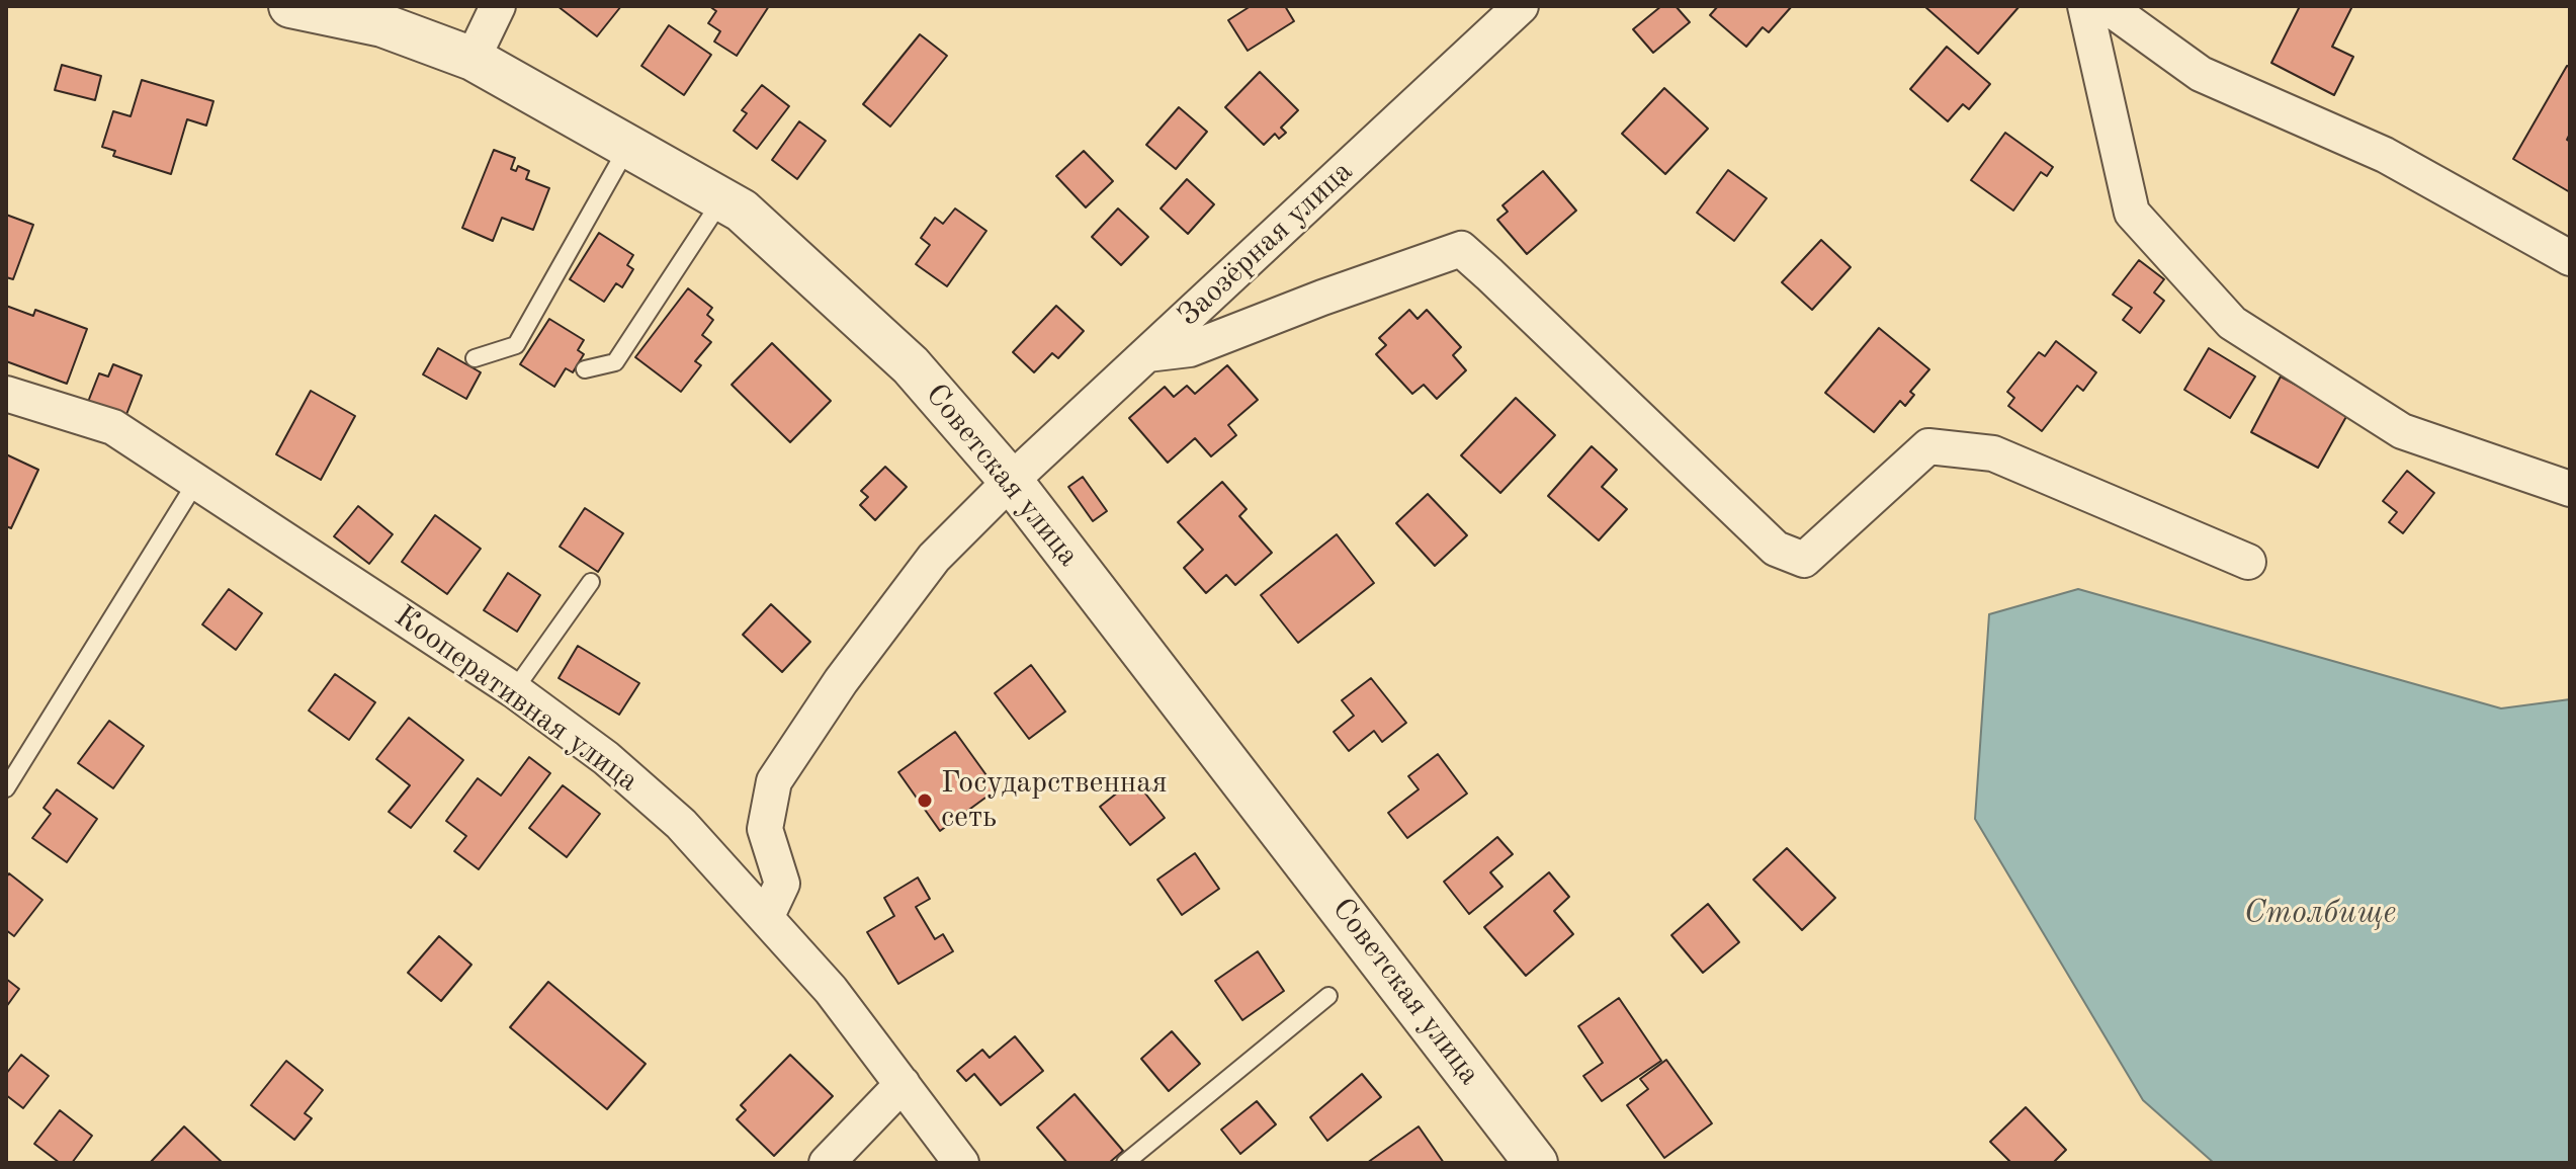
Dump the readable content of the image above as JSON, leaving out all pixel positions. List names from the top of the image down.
{
  "streets": {
    "street": ["Заозёрная улица", "Советская улица", "Кооперативная улица"]
  },
  "crossings": [
    ["Заозёрная улица", "Советская улица"],
    ["Заозёрная улица", "Кооперативная улица"]
  ],
  "water": ["Столбище"],
  "places": ["Государственная сеть"]
}
